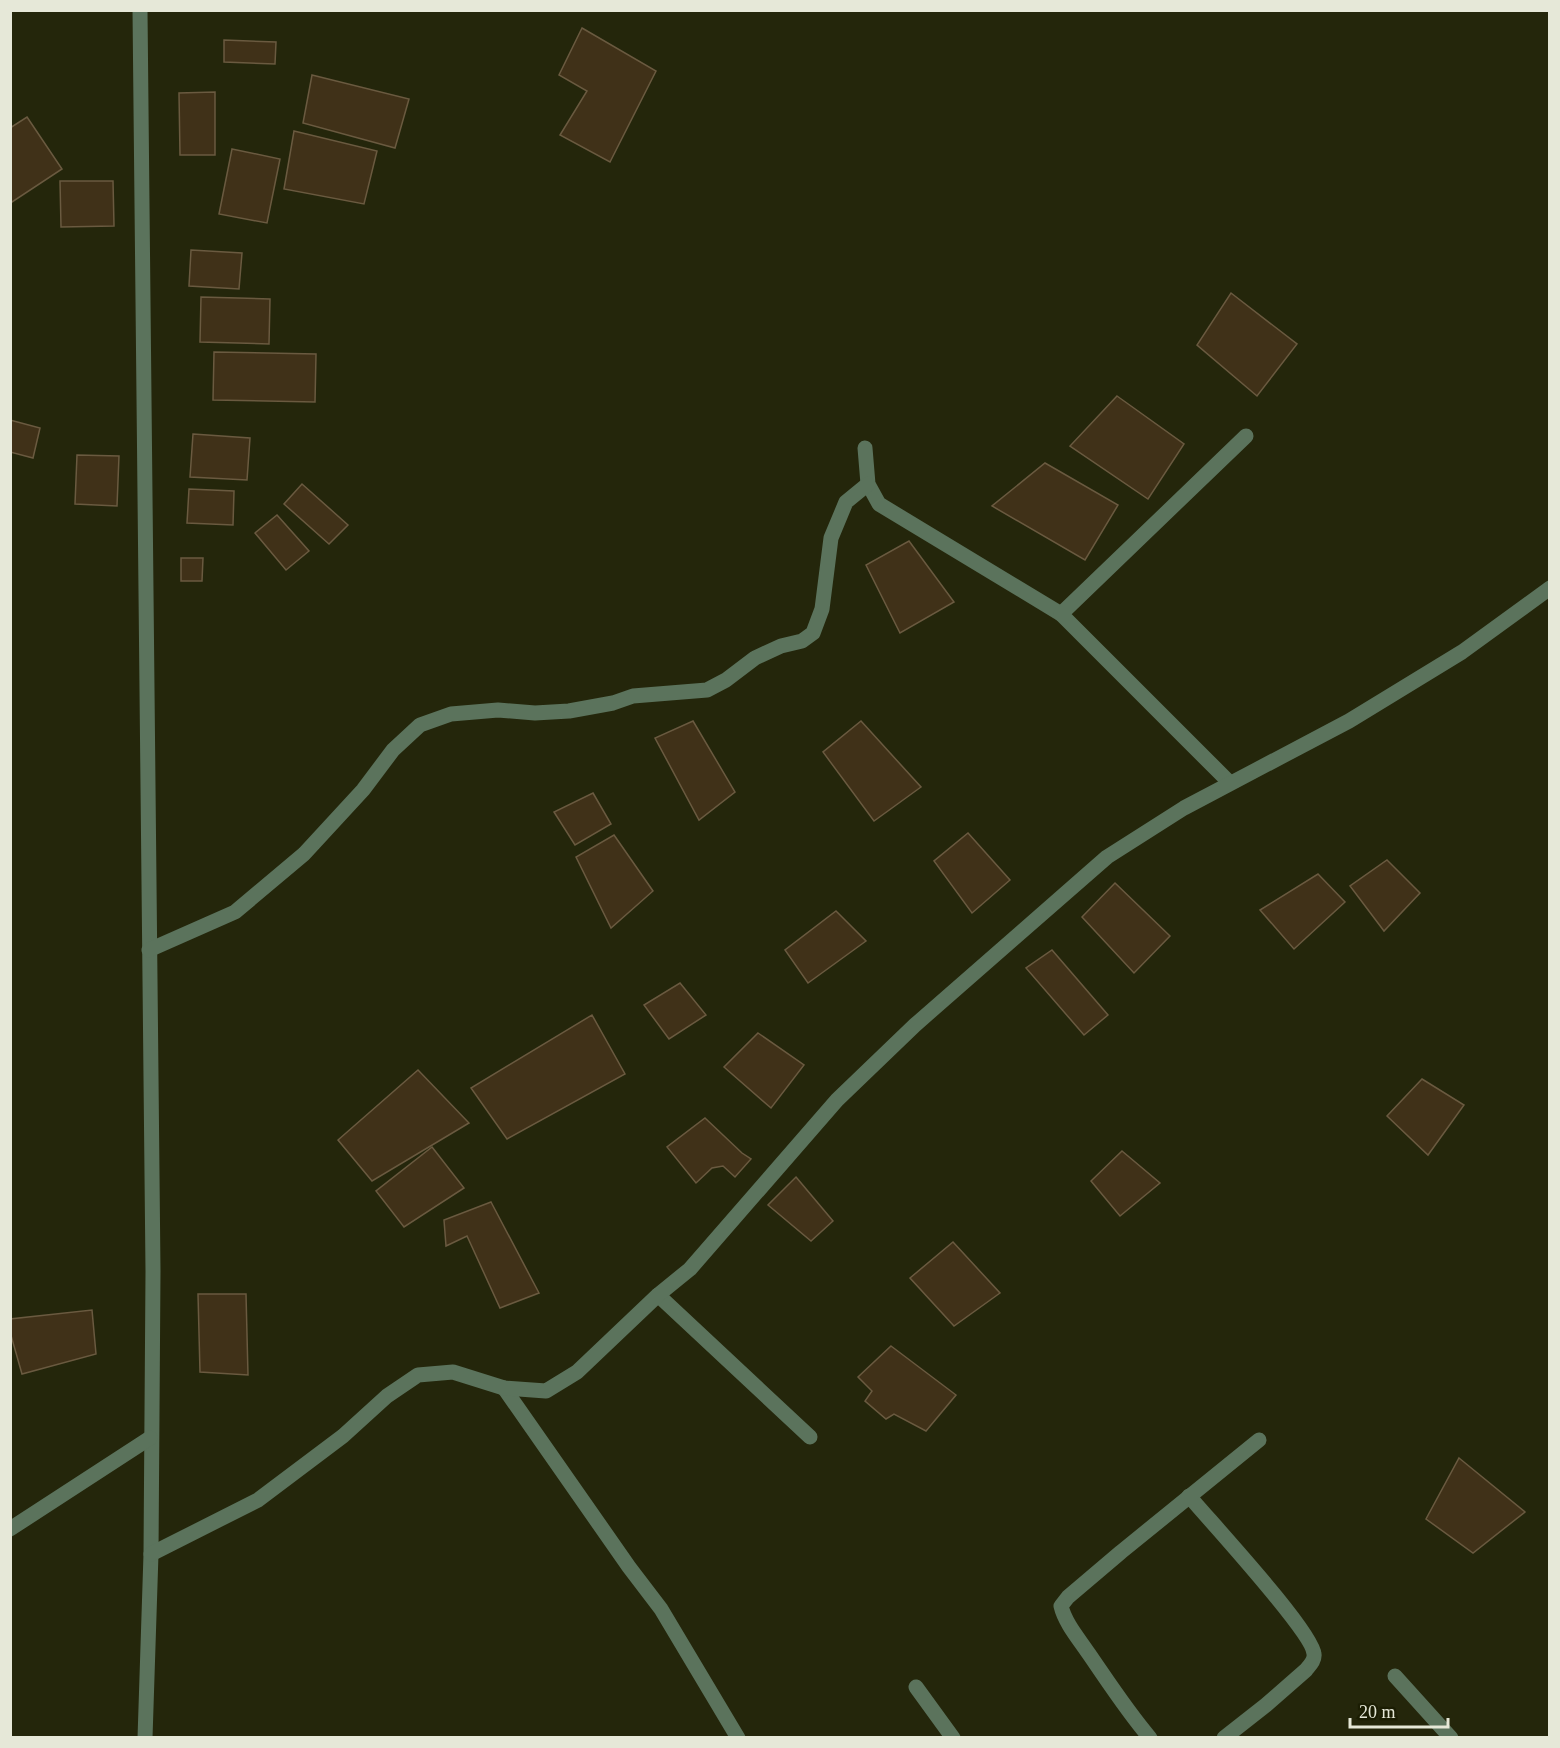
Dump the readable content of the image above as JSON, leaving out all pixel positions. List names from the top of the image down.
{
  "scale_bar": "20 m"
}
